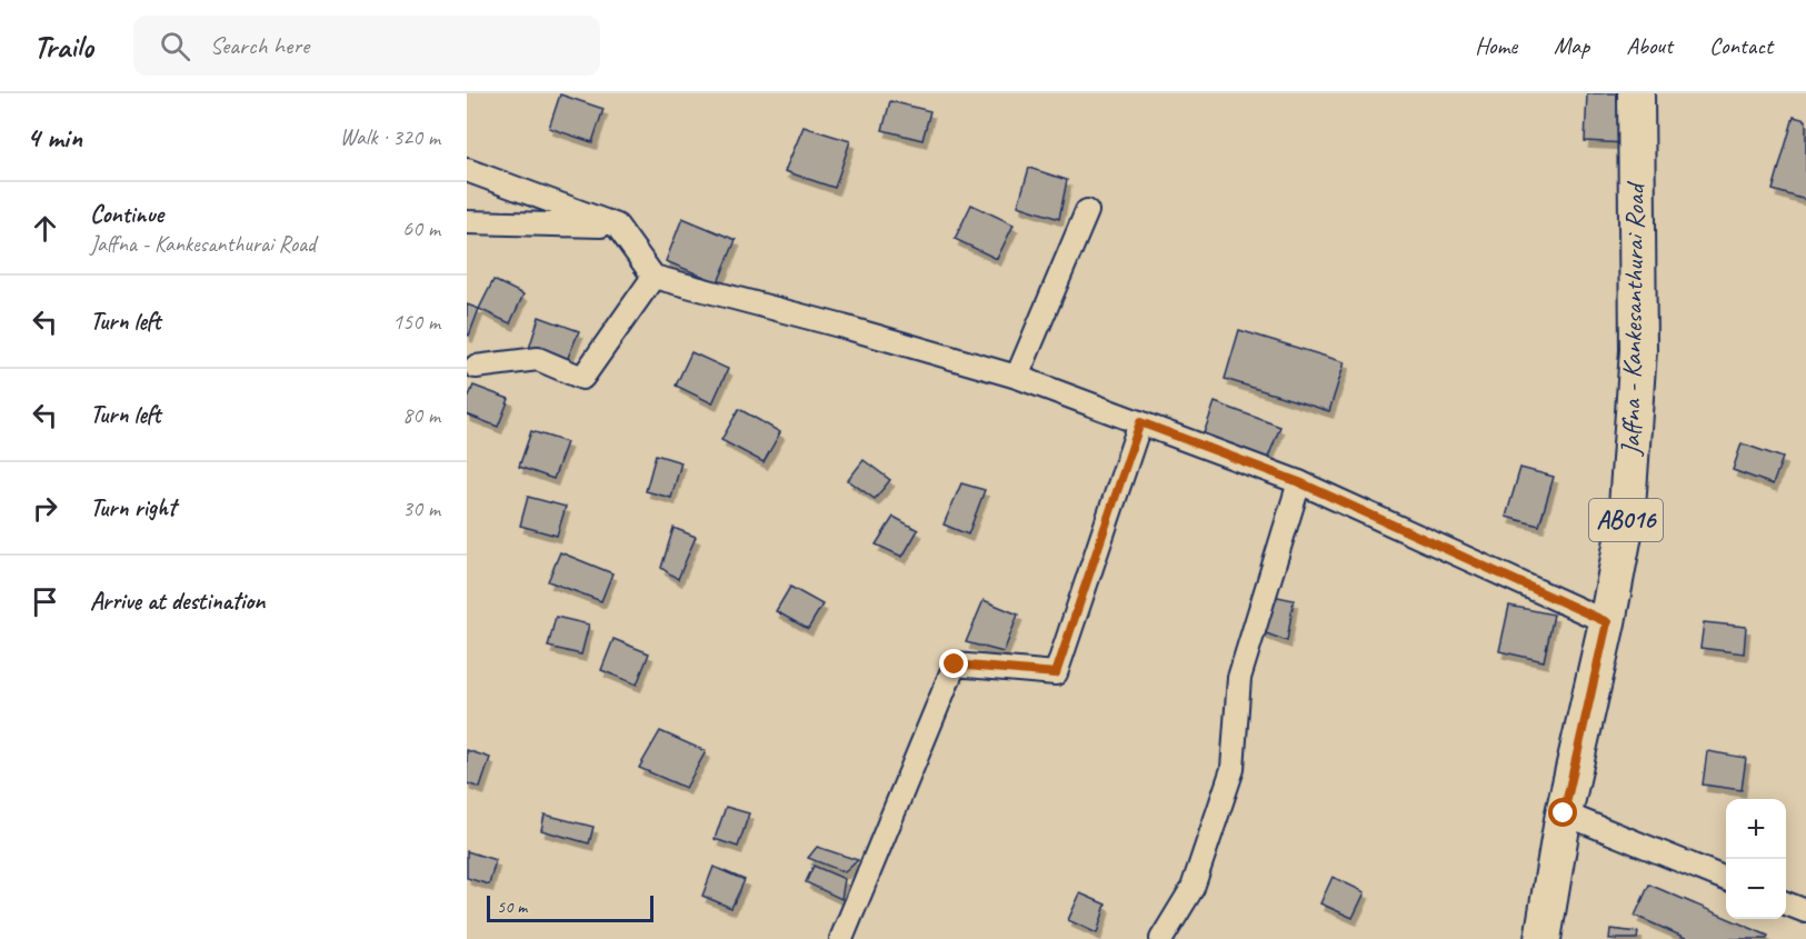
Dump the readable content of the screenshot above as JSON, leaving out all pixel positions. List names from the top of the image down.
{
  "streets": {
    "main road": ["Jaffna - Kankesanthurai Road", "AB016"]
  },
  "scale_bar": "50 m",
  "page": {
    "header": "Trailo",
    "search": "Search here",
    "nav": [
      "Home",
      "Map",
      "About",
      "Contact"
    ],
    "heading": ["4 min", "Walk · 320 m"],
    "list": [
      ["Continue", "Jaffna - Kankesanthurai Road", "60 m"],
      ["Turn left", "150 m"],
      ["Turn left", "80 m"],
      ["Turn right", "30 m"],
      "Arrive at destination"
    ],
    "map_buttons": ["+", "−"],
    "scale": "50 m"
  }
}
